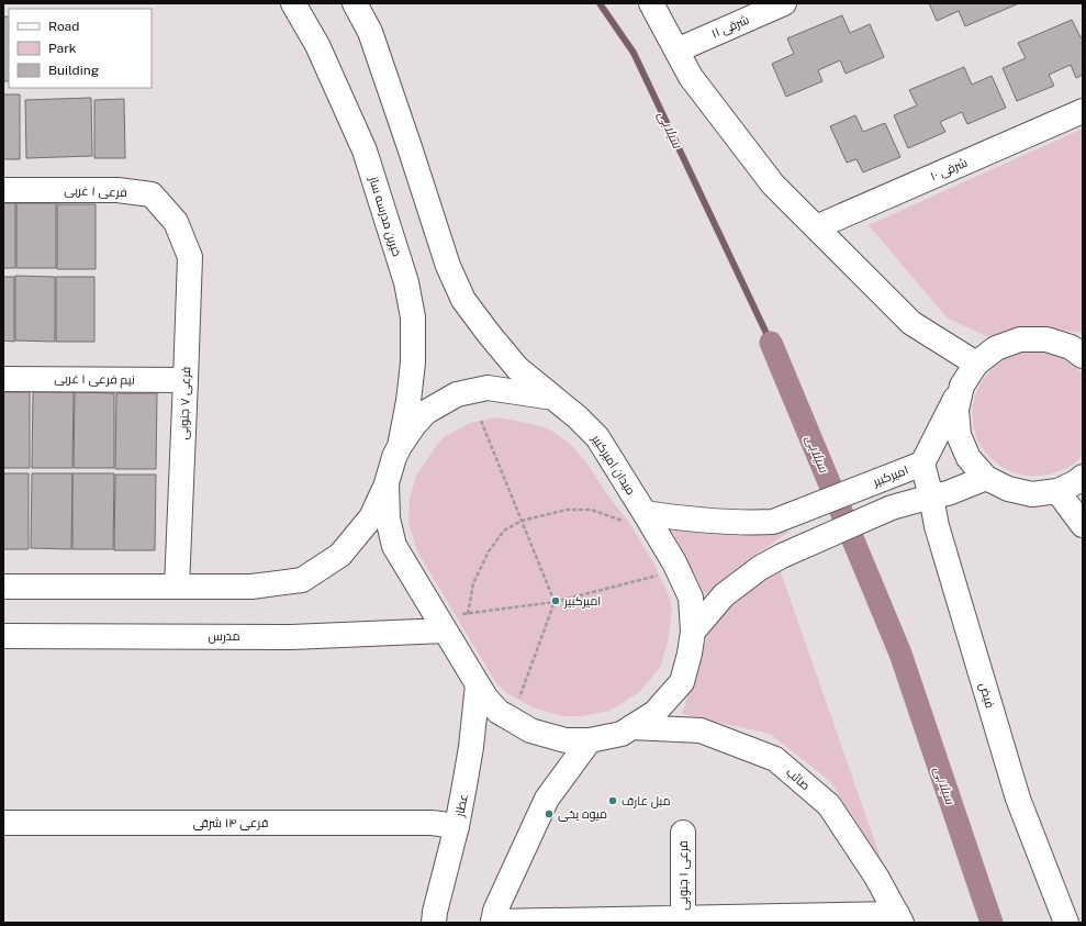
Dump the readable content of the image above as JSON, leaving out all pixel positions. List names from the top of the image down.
{
  "streets": {
    "main road": [
      "۱۱ شرقی",
      "۱۰ شرقی",
      "فرعی ۱ غربی",
      "خیرین مدرسه ساز",
      "نیم فرعی ۱ غربی",
      "فرعی ۷ جنوبی",
      "میدان امیرکبیر",
      "امیرکبیر",
      "مدرس",
      "فیض",
      "صائب",
      "عطار",
      "فرعی ۱۴ شرقی",
      "فرعی ۱ جنوبی"
    ]
  },
  "crossings": [
    ["فرعی ۱ غربی", "فرعی ۷ جنوبی"],
    ["خیرین مدرسه ساز", "میدان امیرکبیر"],
    ["نیم فرعی ۱ غربی", "فرعی ۷ جنوبی"],
    ["میدان امیرکبیر", "امیرکبیر"],
    ["میدان امیرکبیر", "مدرس"],
    ["میدان امیرکبیر", "صائب"],
    ["میدان امیرکبیر", "عطار"],
    ["امیرکبیر", "فیض"],
    ["عطار", "فرعی ۱۴ شرقی"]
  ],
  "water": ["سیلابی"],
  "places": ["امیرکبیر", "مبل عارف", "میوه یخی"],
  "legend": ["Road", "Park", "Building"]
}
